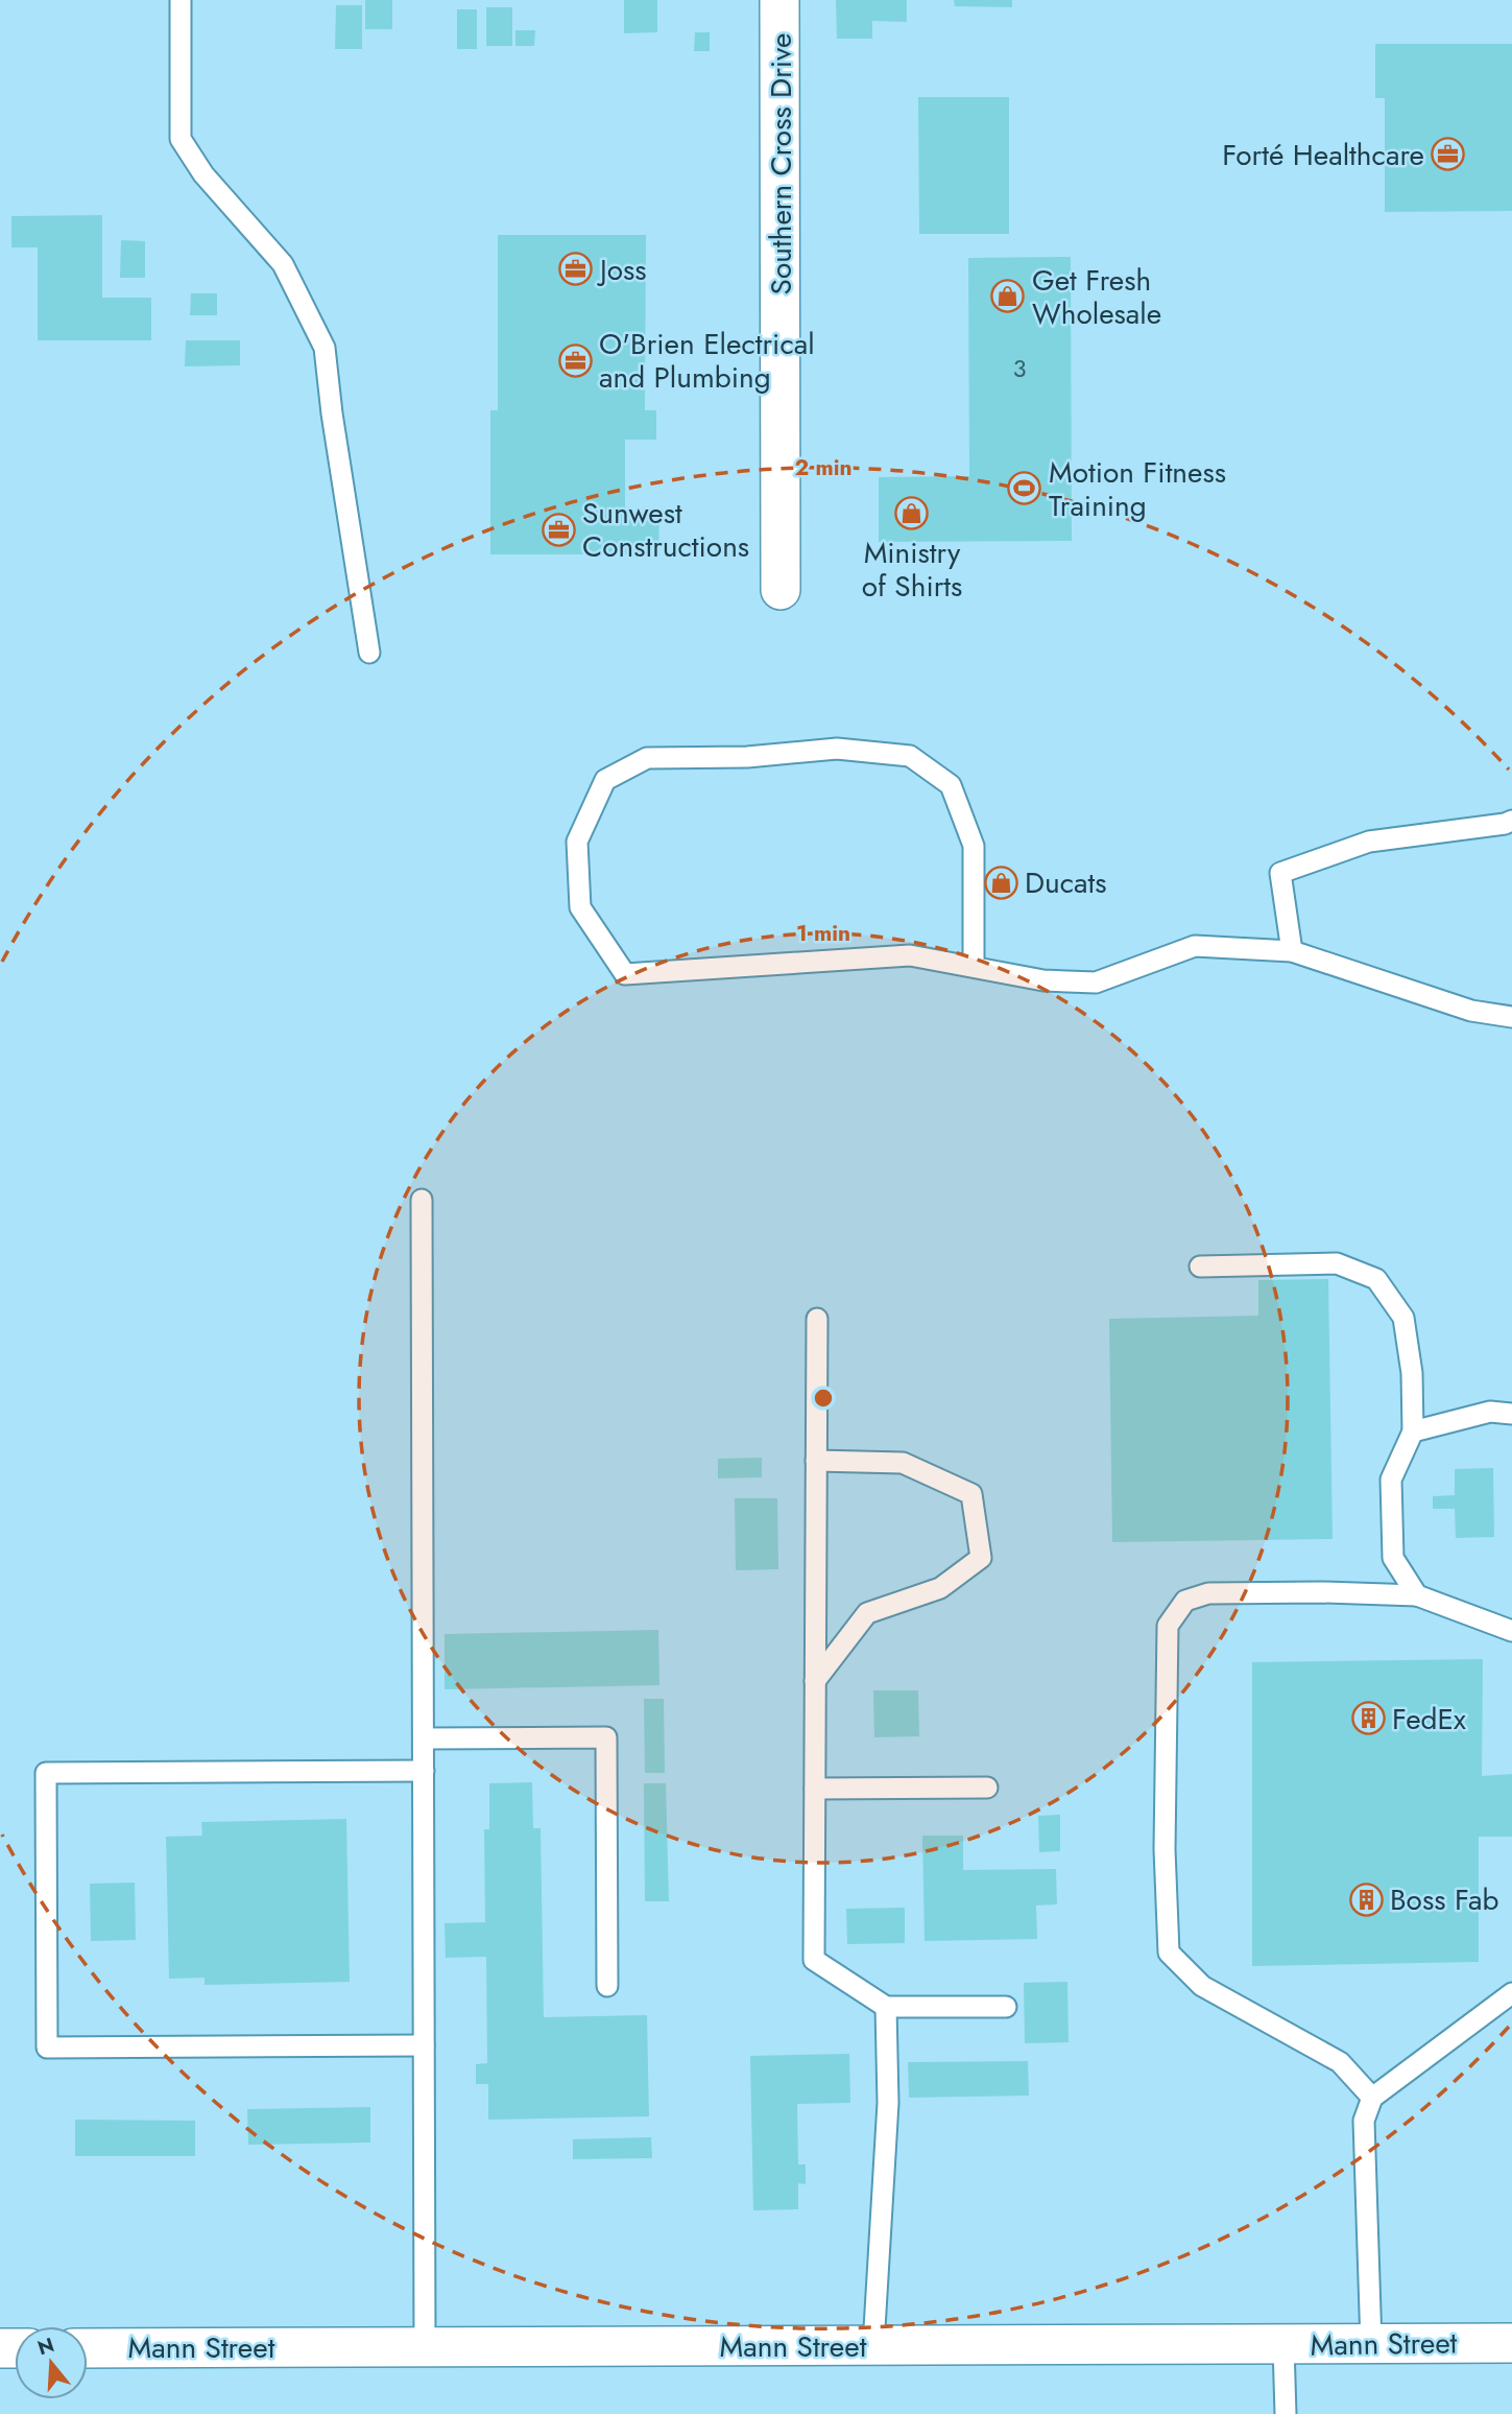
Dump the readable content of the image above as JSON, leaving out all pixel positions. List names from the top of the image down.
{
  "streets": {
    "street": ["Southern Cross Drive", "Mann Street"]
  },
  "places": {
    "office": [
      "Forté Healthcare",
      "Joss",
      "O'Brien Electrical and Plumbing",
      "Sunwest Constructions"
    ],
    "shop": ["Get Fresh Wholesale", "Ministry of Shirts", "Ducats"],
    "sports": ["Motion Fitness Training"],
    "building": ["FedEx", "Boss Fab"]
  },
  "house_numbers": ["3"],
  "north": "top",
  "rings": ["2 min", "1 min"]
}
